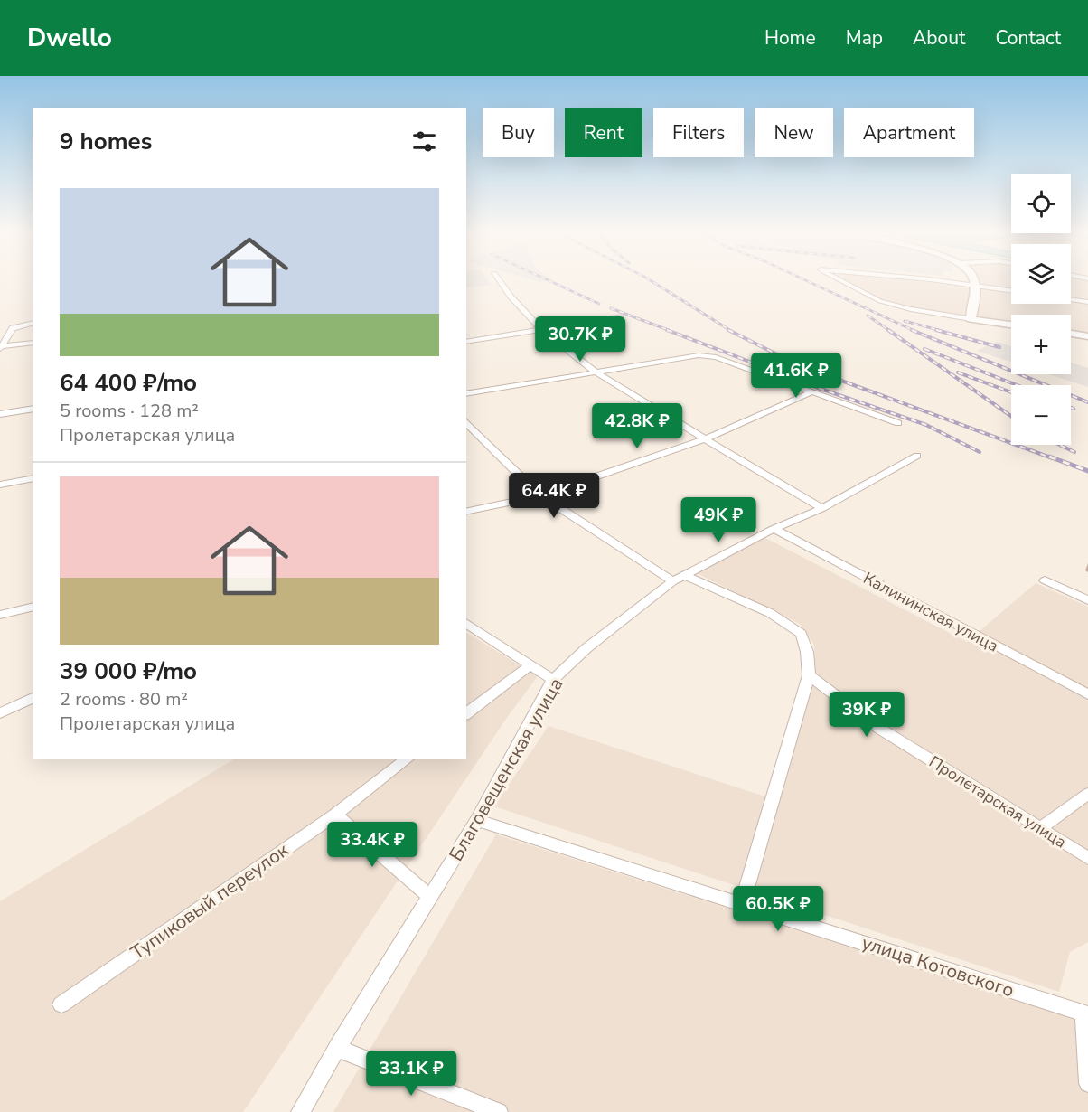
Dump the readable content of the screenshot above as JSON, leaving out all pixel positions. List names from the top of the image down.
{
  "streets": {
    "street": [
      "Калининская улица",
      "Благовещенская улица",
      "Пролетарская улица",
      "Тупиковый переулок",
      "улица Котовского"
    ]
  },
  "crossings": [
    ["Калининская улица", "Благовещенская улица"],
    ["Благовещенская улица", "улица Котовского"]
  ],
  "page": {
    "header": "Dwello",
    "nav": [
      "Home",
      "Map",
      "About",
      "Contact"
    ],
    "chip": [
      "Buy",
      "Rent",
      "Filters",
      "New",
      "Apartment"
    ],
    "heading": "9 homes",
    "map_buttons": ["+", "−"],
    "list": [
      {
        "name": "64 400 ₽/mo",
        "note": "5 rooms · 128 m² · Пролетарская улица"
      },
      {
        "name": "39 000 ₽/mo",
        "note": "2 rooms · 80 m² · Пролетарская улица"
      }
    ],
    "price": [
      "30.7K ₽",
      "41.6K ₽",
      "42.8K ₽",
      "64.4K ₽",
      "49K ₽",
      "39K ₽",
      "33.4K ₽",
      "60.5K ₽",
      "33.1K ₽"
    ]
  }
}
